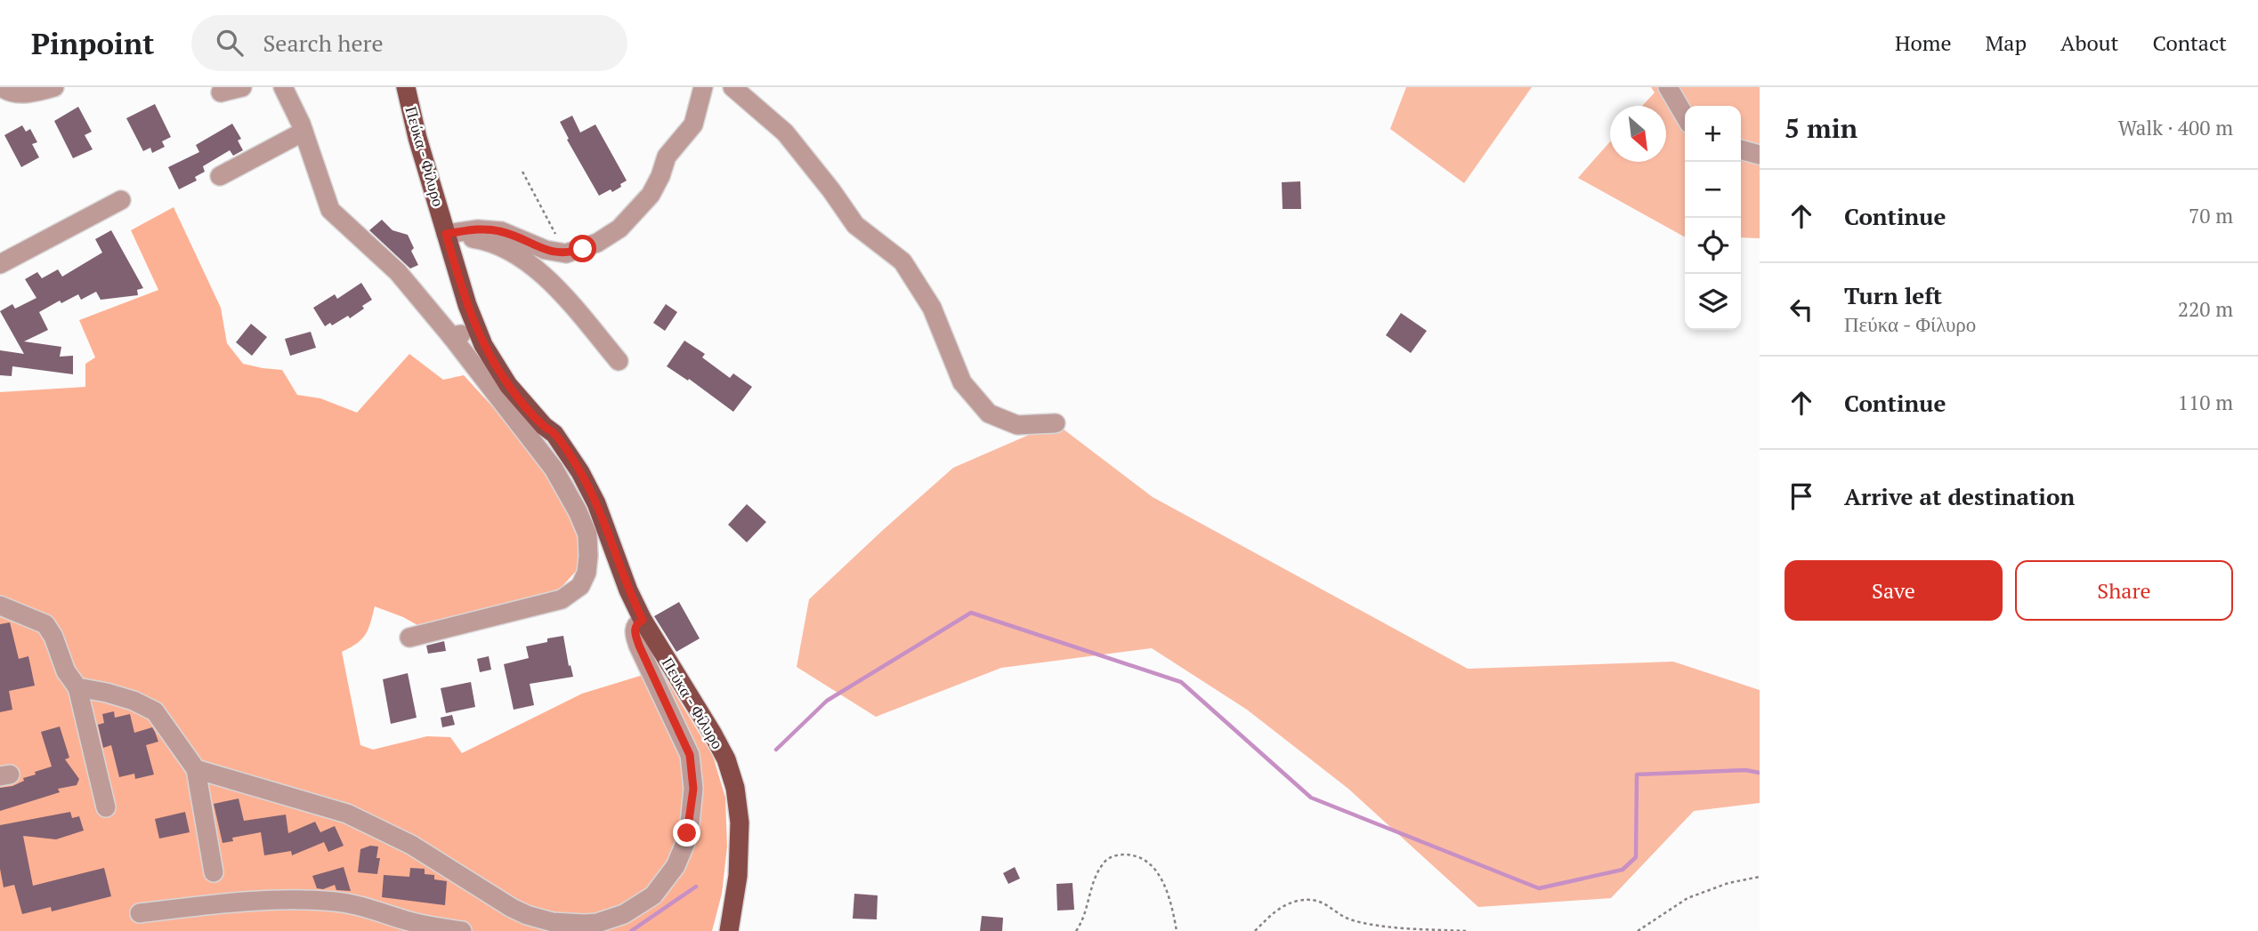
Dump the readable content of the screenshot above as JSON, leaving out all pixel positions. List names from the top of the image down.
{
  "streets": {
    "main road": ["Πεύκα - Φίλυρο"]
  },
  "north": "bottom right",
  "page": {
    "header": "Pinpoint",
    "search": "Search here",
    "nav": [
      "Home",
      "Map",
      "About",
      "Contact"
    ],
    "heading": ["5 min", "Walk · 400 m"],
    "map_buttons": ["+", "−"],
    "list": [
      ["Continue", "70 m"],
      ["Turn left", "Πεύκα - Φίλυρο", "220 m"],
      ["Continue", "110 m"],
      "Arrive at destination"
    ],
    "buttons": ["Save", "Share"]
  }
}
